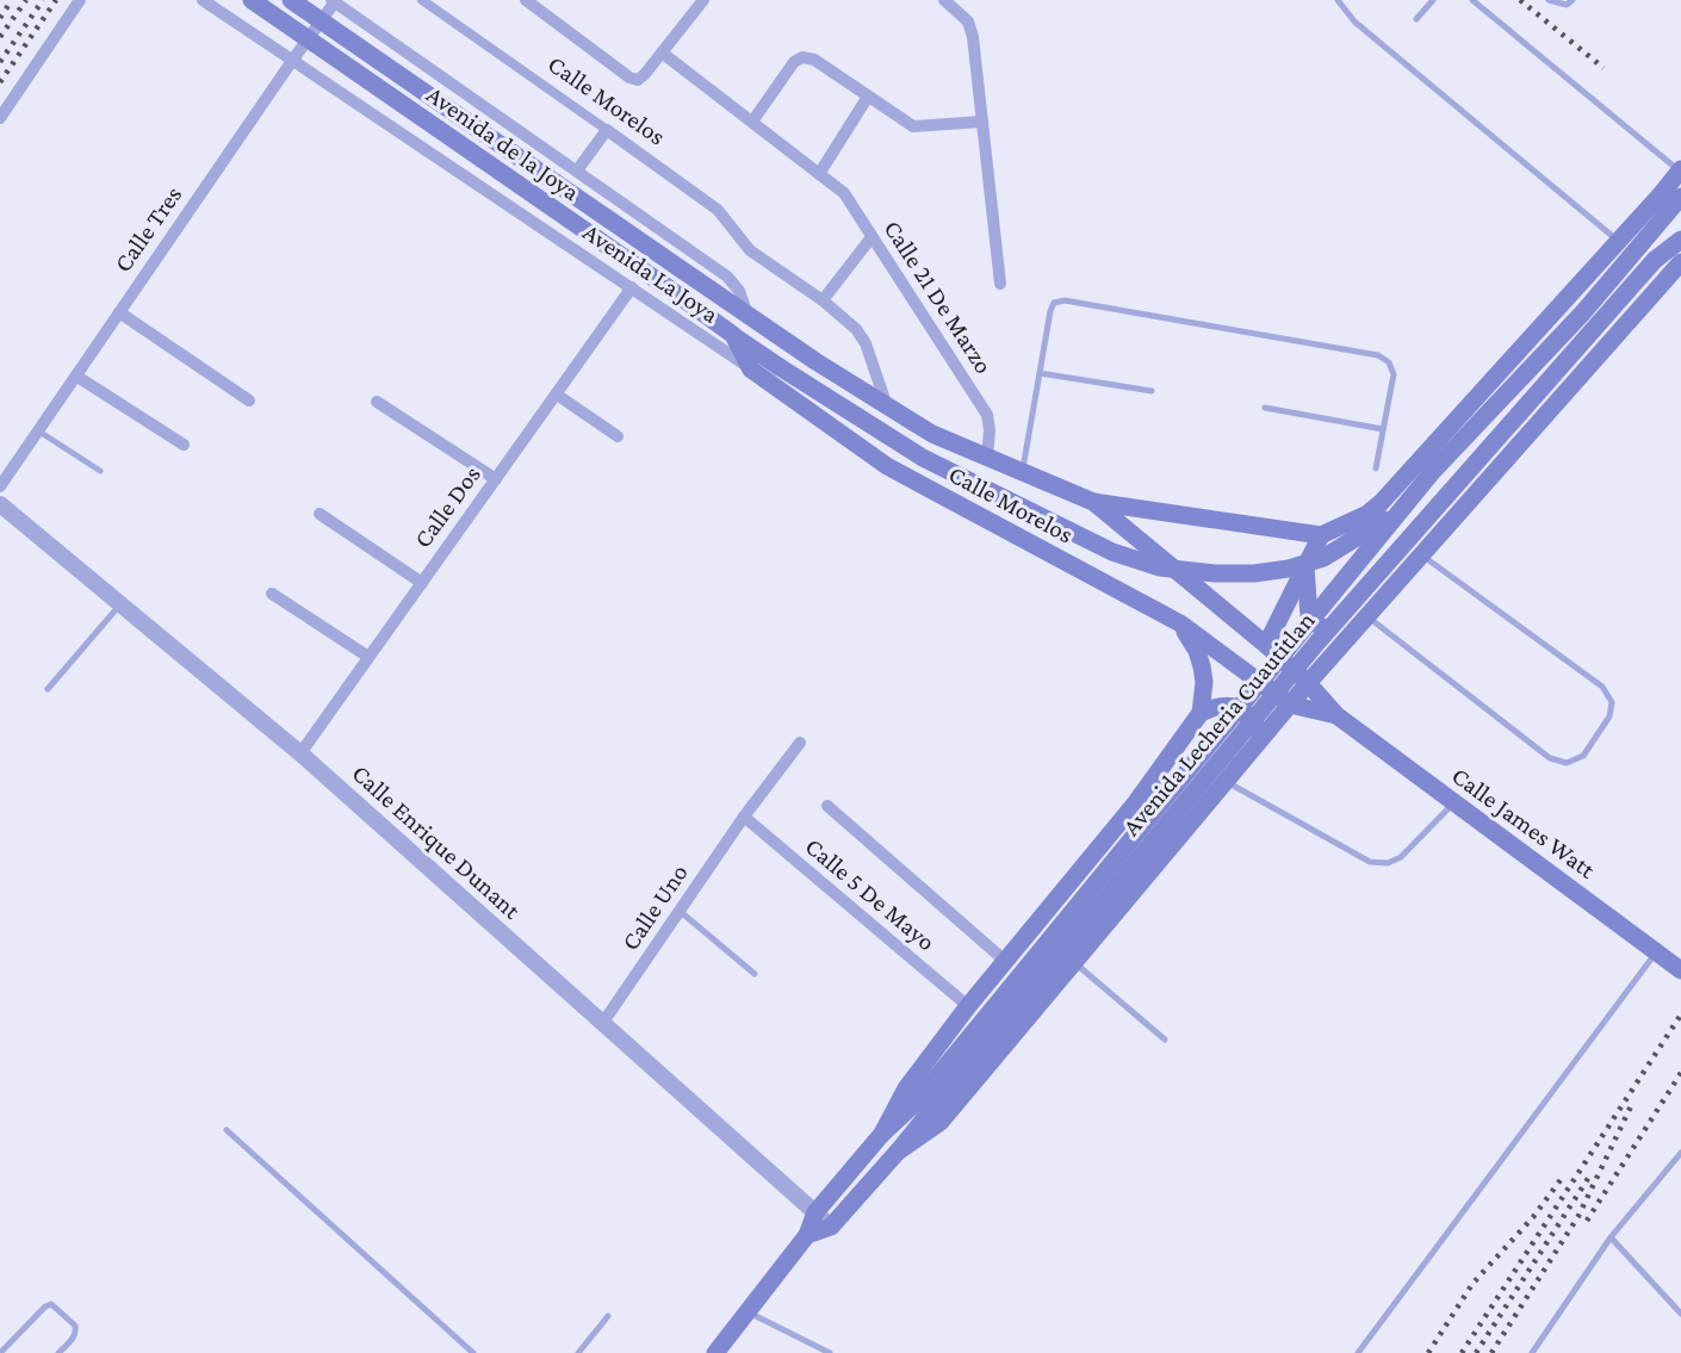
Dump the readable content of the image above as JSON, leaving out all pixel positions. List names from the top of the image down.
{
  "streets": {
    "main road": [
      "Calle Morelos",
      "Avenida de la Joya",
      "Avenida Lecheria Cuautitlan",
      "Calle James Watt"
    ],
    "street": [
      "Calle Tres",
      "Avenida La Joya",
      "Calle 21 De Marzo",
      "Calle Dos",
      "Calle Enrique Dunant",
      "Calle 5 De Mayo",
      "Calle Uno"
    ]
  },
  "crossings": [
    ["Calle Morelos", "Avenida de la Joya"],
    ["Calle Morelos", "Avenida La Joya"],
    ["Calle Morelos", "Calle 21 De Marzo"],
    ["Calle Morelos", "Calle James Watt"],
    ["Avenida de la Joya", "Avenida La Joya"],
    ["Avenida de la Joya", "Avenida Lecheria Cuautitlan"],
    ["Calle Tres", "Avenida La Joya"],
    ["Avenida La Joya", "Calle Dos"],
    ["Calle Dos", "Calle Enrique Dunant"],
    ["Avenida Lecheria Cuautitlan", "Calle Enrique Dunant"],
    ["Calle Enrique Dunant", "Calle Uno"],
    ["Calle 5 De Mayo", "Calle Uno"]
  ]
}
